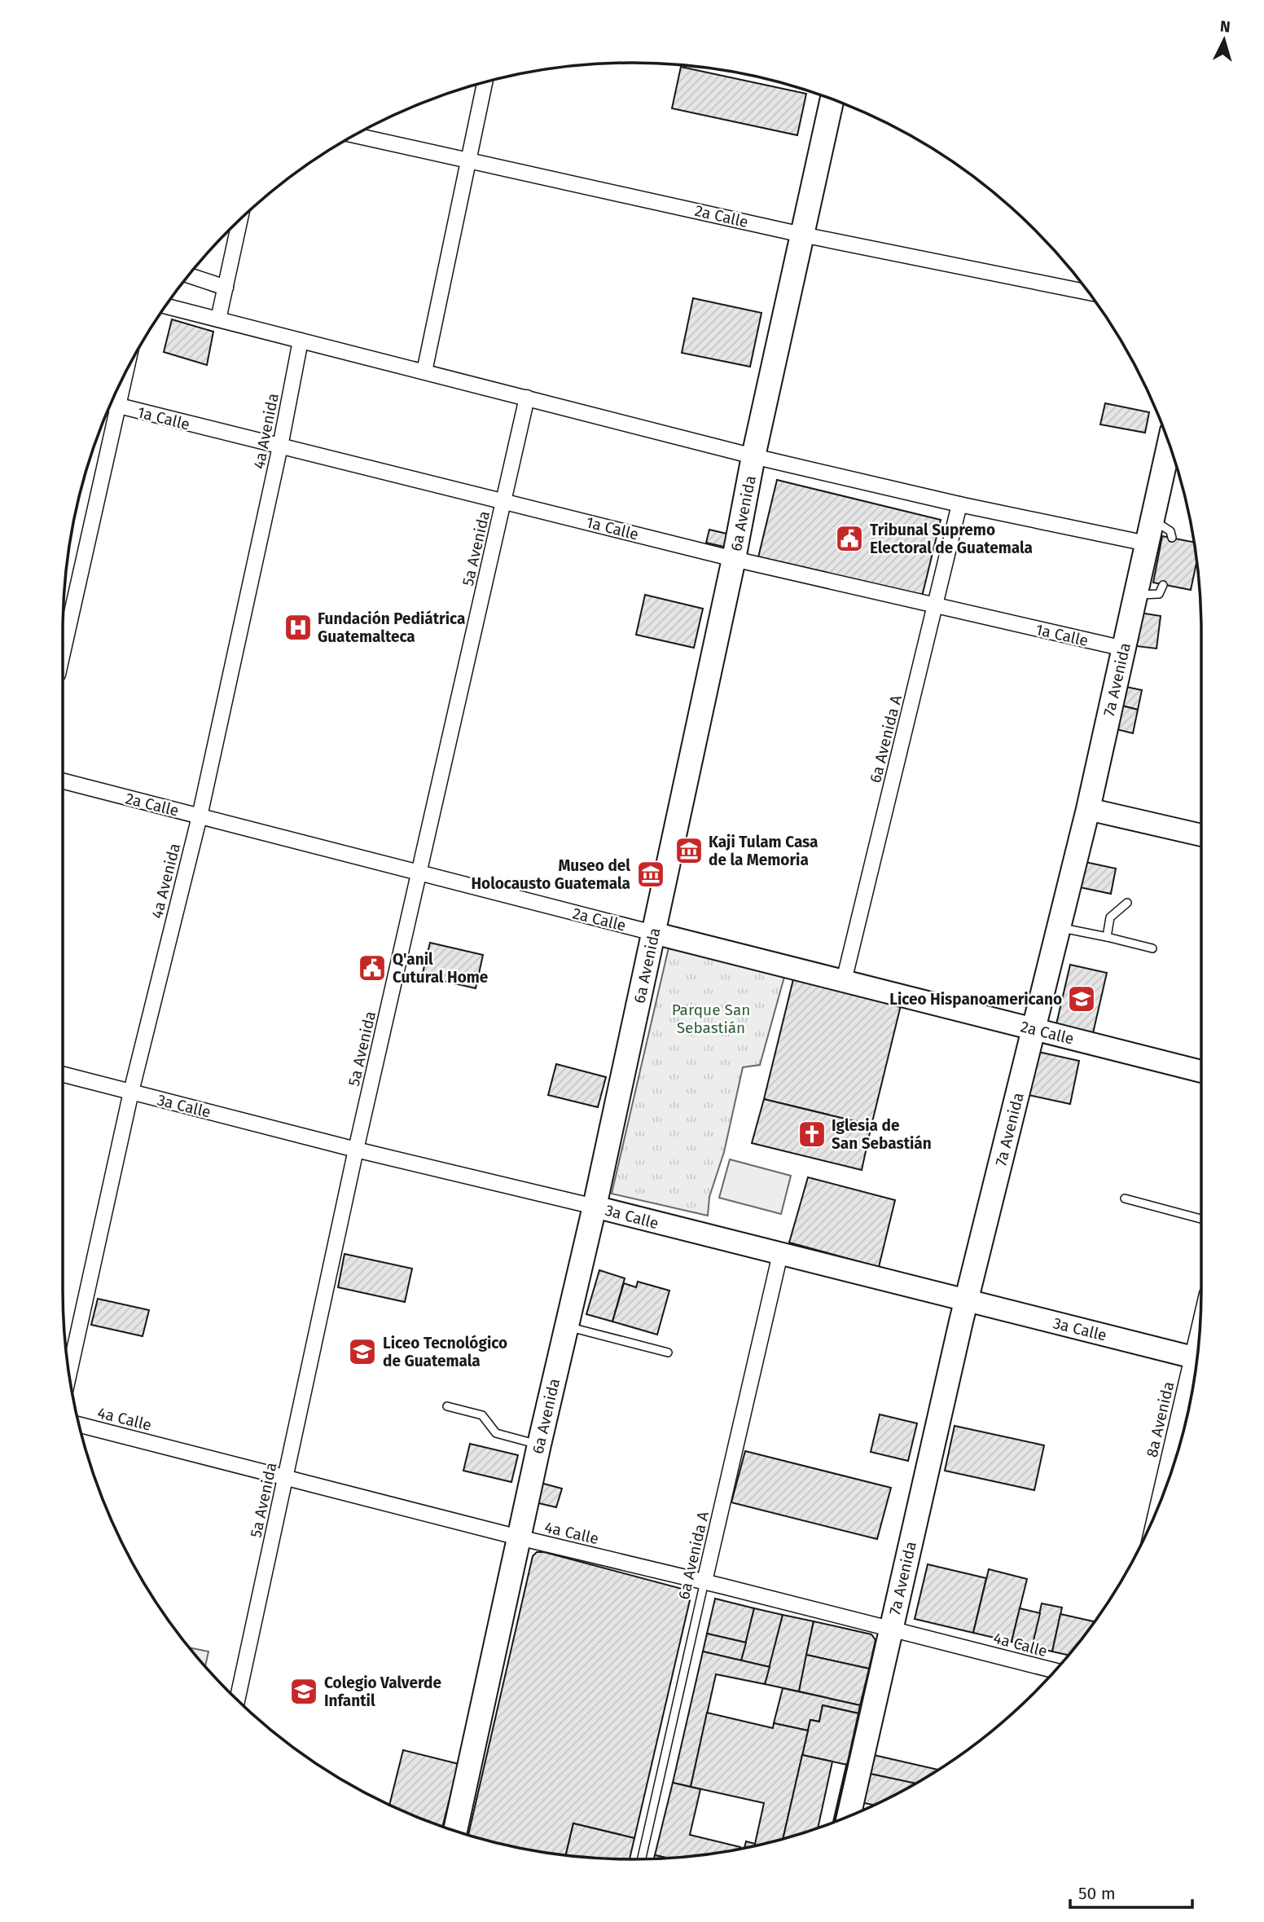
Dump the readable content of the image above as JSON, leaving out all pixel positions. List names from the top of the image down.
{
  "streets": {
    "main road": ["6a Avenida", "7a Avenida"],
    "street": [
      "2a Calle",
      "1a Calle",
      "4a Avenida",
      "5a Avenida",
      "6a Avenida A",
      "3a Calle",
      "4a Calle",
      "8a Avenida"
    ]
  },
  "crossings": [
    ["2a Calle", "4a Avenida"],
    ["2a Calle", "6a Avenida"],
    ["2a Calle", "5a Avenida"],
    ["2a Calle", "7a Avenida"],
    ["2a Calle", "6a Avenida A"],
    ["1a Calle", "4a Avenida"],
    ["1a Calle", "6a Avenida"],
    ["1a Calle", "5a Avenida"],
    ["1a Calle", "7a Avenida"],
    ["1a Calle", "6a Avenida A"],
    ["4a Avenida", "3a Calle"],
    ["6a Avenida", "3a Calle"],
    ["6a Avenida", "4a Calle"],
    ["5a Avenida", "3a Calle"],
    ["5a Avenida", "4a Calle"],
    ["7a Avenida", "3a Calle"],
    ["7a Avenida", "4a Calle"],
    ["6a Avenida A", "3a Calle"],
    ["6a Avenida A", "4a Calle"]
  ],
  "parks": ["Parque San Sebastián"],
  "places": {
    "public building": ["Tribunal Supremo Electoral de Guatemala", "Q'anil Cutural Home"],
    "hospital": ["Fundación Pediátrica Guatemalteca"],
    "museum": ["Kaji Tulam Casa de la Memoria", "Museo del Holocausto Guatemala"],
    "school or university": ["Liceo Hispanoamericano", "Liceo Tecnológico de Guatemala", "Colegio Valverde Infantil"],
    "church": ["Iglesia de San Sebastián"]
  },
  "scale_bar": "50 m",
  "north": "top"
}
